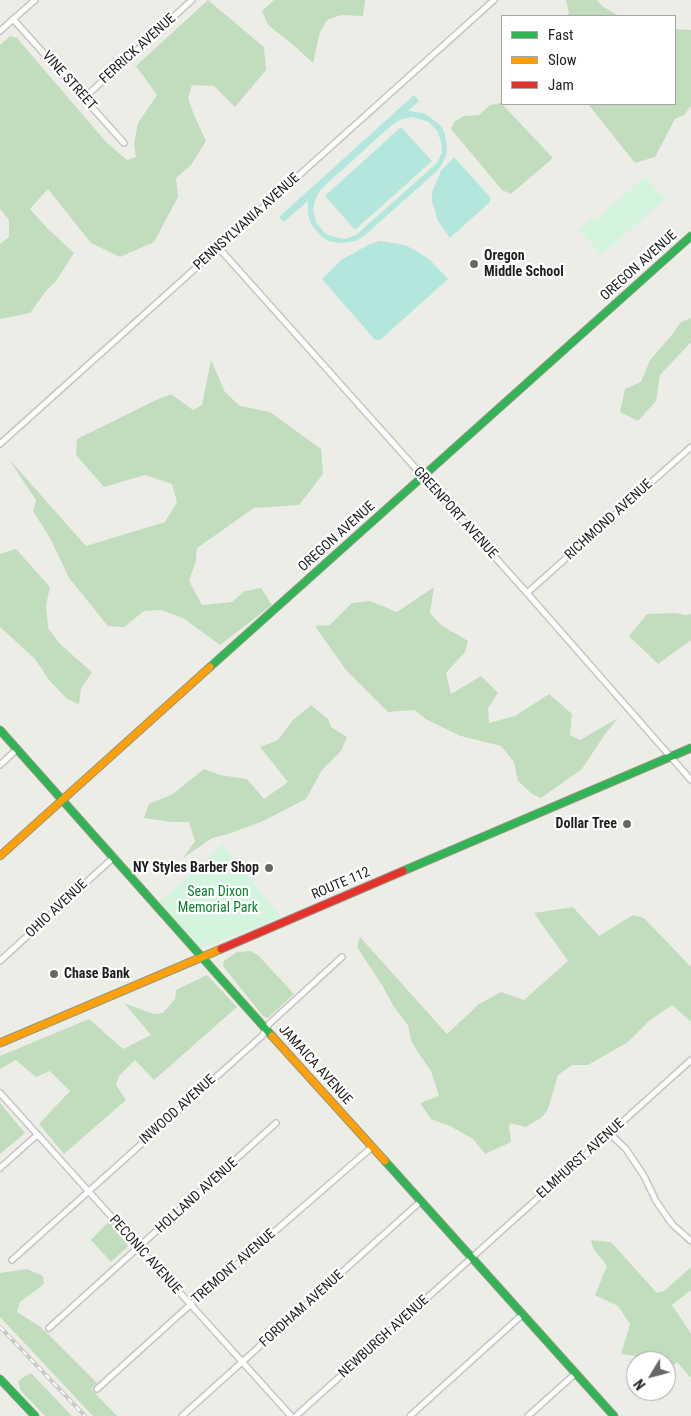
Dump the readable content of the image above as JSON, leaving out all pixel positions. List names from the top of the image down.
{
  "streets": {
    "street": [
      "FERRICK AVENUE",
      "VINE STREET",
      "PENNSYLVANIA AVENUE",
      "OREGON AVENUE",
      "GREENPORT AVENUE",
      "RICHMOND AVENUE",
      "ROUTE 112",
      "OHIO AVENUE",
      "JAMAICA AVENUE",
      "INWOOD AVENUE",
      "ELMHURST AVENUE",
      "HOLLAND AVENUE",
      "PECONIC AVENUE",
      "TREMONT AVENUE",
      "FORDHAM AVENUE",
      "NEWBURGH AVENUE"
    ]
  },
  "crossings": [
    ["FERRICK AVENUE", "VINE STREET"],
    ["PENNSYLVANIA AVENUE", "GREENPORT AVENUE"],
    ["OREGON AVENUE", "GREENPORT AVENUE"],
    ["OREGON AVENUE", "JAMAICA AVENUE"],
    ["GREENPORT AVENUE", "RICHMOND AVENUE"],
    ["GREENPORT AVENUE", "ROUTE 112"],
    ["ROUTE 112", "JAMAICA AVENUE"],
    ["OHIO AVENUE", "JAMAICA AVENUE"],
    ["JAMAICA AVENUE", "INWOOD AVENUE"],
    ["JAMAICA AVENUE", "ELMHURST AVENUE"],
    ["JAMAICA AVENUE", "TREMONT AVENUE"],
    ["JAMAICA AVENUE", "FORDHAM AVENUE"],
    ["JAMAICA AVENUE", "NEWBURGH AVENUE"],
    ["INWOOD AVENUE", "PECONIC AVENUE"],
    ["ELMHURST AVENUE", "NEWBURGH AVENUE"],
    ["HOLLAND AVENUE", "PECONIC AVENUE"],
    ["PECONIC AVENUE", "TREMONT AVENUE"],
    ["PECONIC AVENUE", "FORDHAM AVENUE"]
  ],
  "parks": ["Sean Dixon Memorial Park"],
  "places": [
    "Oregon Middle School",
    "Dollar Tree",
    "NY Styles Barber Shop",
    "Chase Bank"
  ],
  "legend": ["Fast", "Slow", "Jam"],
  "north": "bottom left"
}
